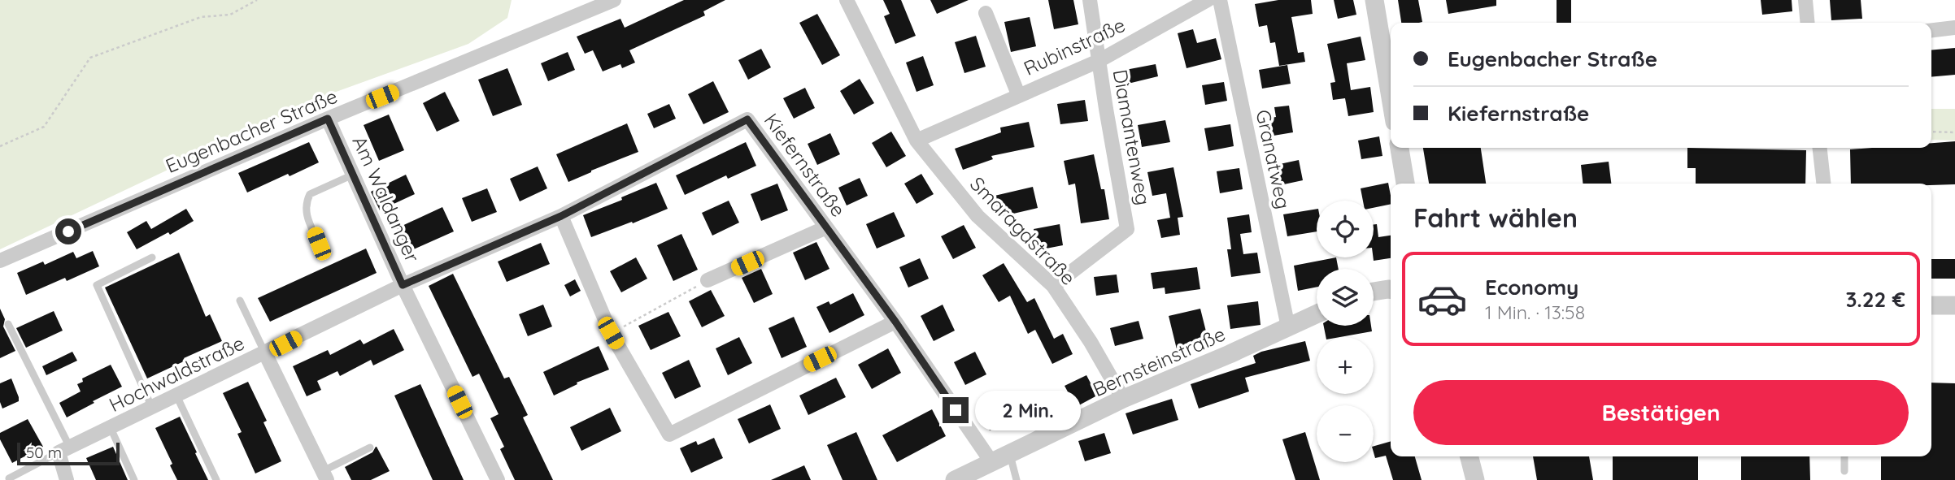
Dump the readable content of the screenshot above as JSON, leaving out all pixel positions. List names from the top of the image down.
{
  "streets": {
    "street": [
      "Rubinstraße",
      "Eugenbacher Straße",
      "Diamantenweg",
      "Granatweg",
      "Kiefernstraße",
      "Am Waldanger",
      "Smaragdstraße",
      "Bernsteinstraße",
      "Hochwaldstraße"
    ]
  },
  "crossings": [
    ["Rubinstraße", "Diamantenweg"],
    ["Rubinstraße", "Smaragdstraße"],
    ["Eugenbacher Straße", "Am Waldanger"],
    ["Diamantenweg", "Smaragdstraße"],
    ["Granatweg", "Bernsteinstraße"],
    ["Kiefernstraße", "Am Waldanger"],
    ["Kiefernstraße", "Bernsteinstraße"],
    ["Kiefernstraße", "Hochwaldstraße"],
    ["Am Waldanger", "Hochwaldstraße"],
    ["Smaragdstraße", "Bernsteinstraße"]
  ],
  "scale_bar": "50 m",
  "page": {
    "banner": ["Eugenbacher Straße", "Kiefernstraße"],
    "heading": "Fahrt wählen",
    "map_buttons": ["+", "−"],
    "list": [
      {
        "name": "Economy",
        "note": "1 Min. · 13:58",
        "value": "3.22 €"
      }
    ],
    "buttons": "Bestätigen",
    "bubble": "2 Min.",
    "scale": "50 m"
  }
}
